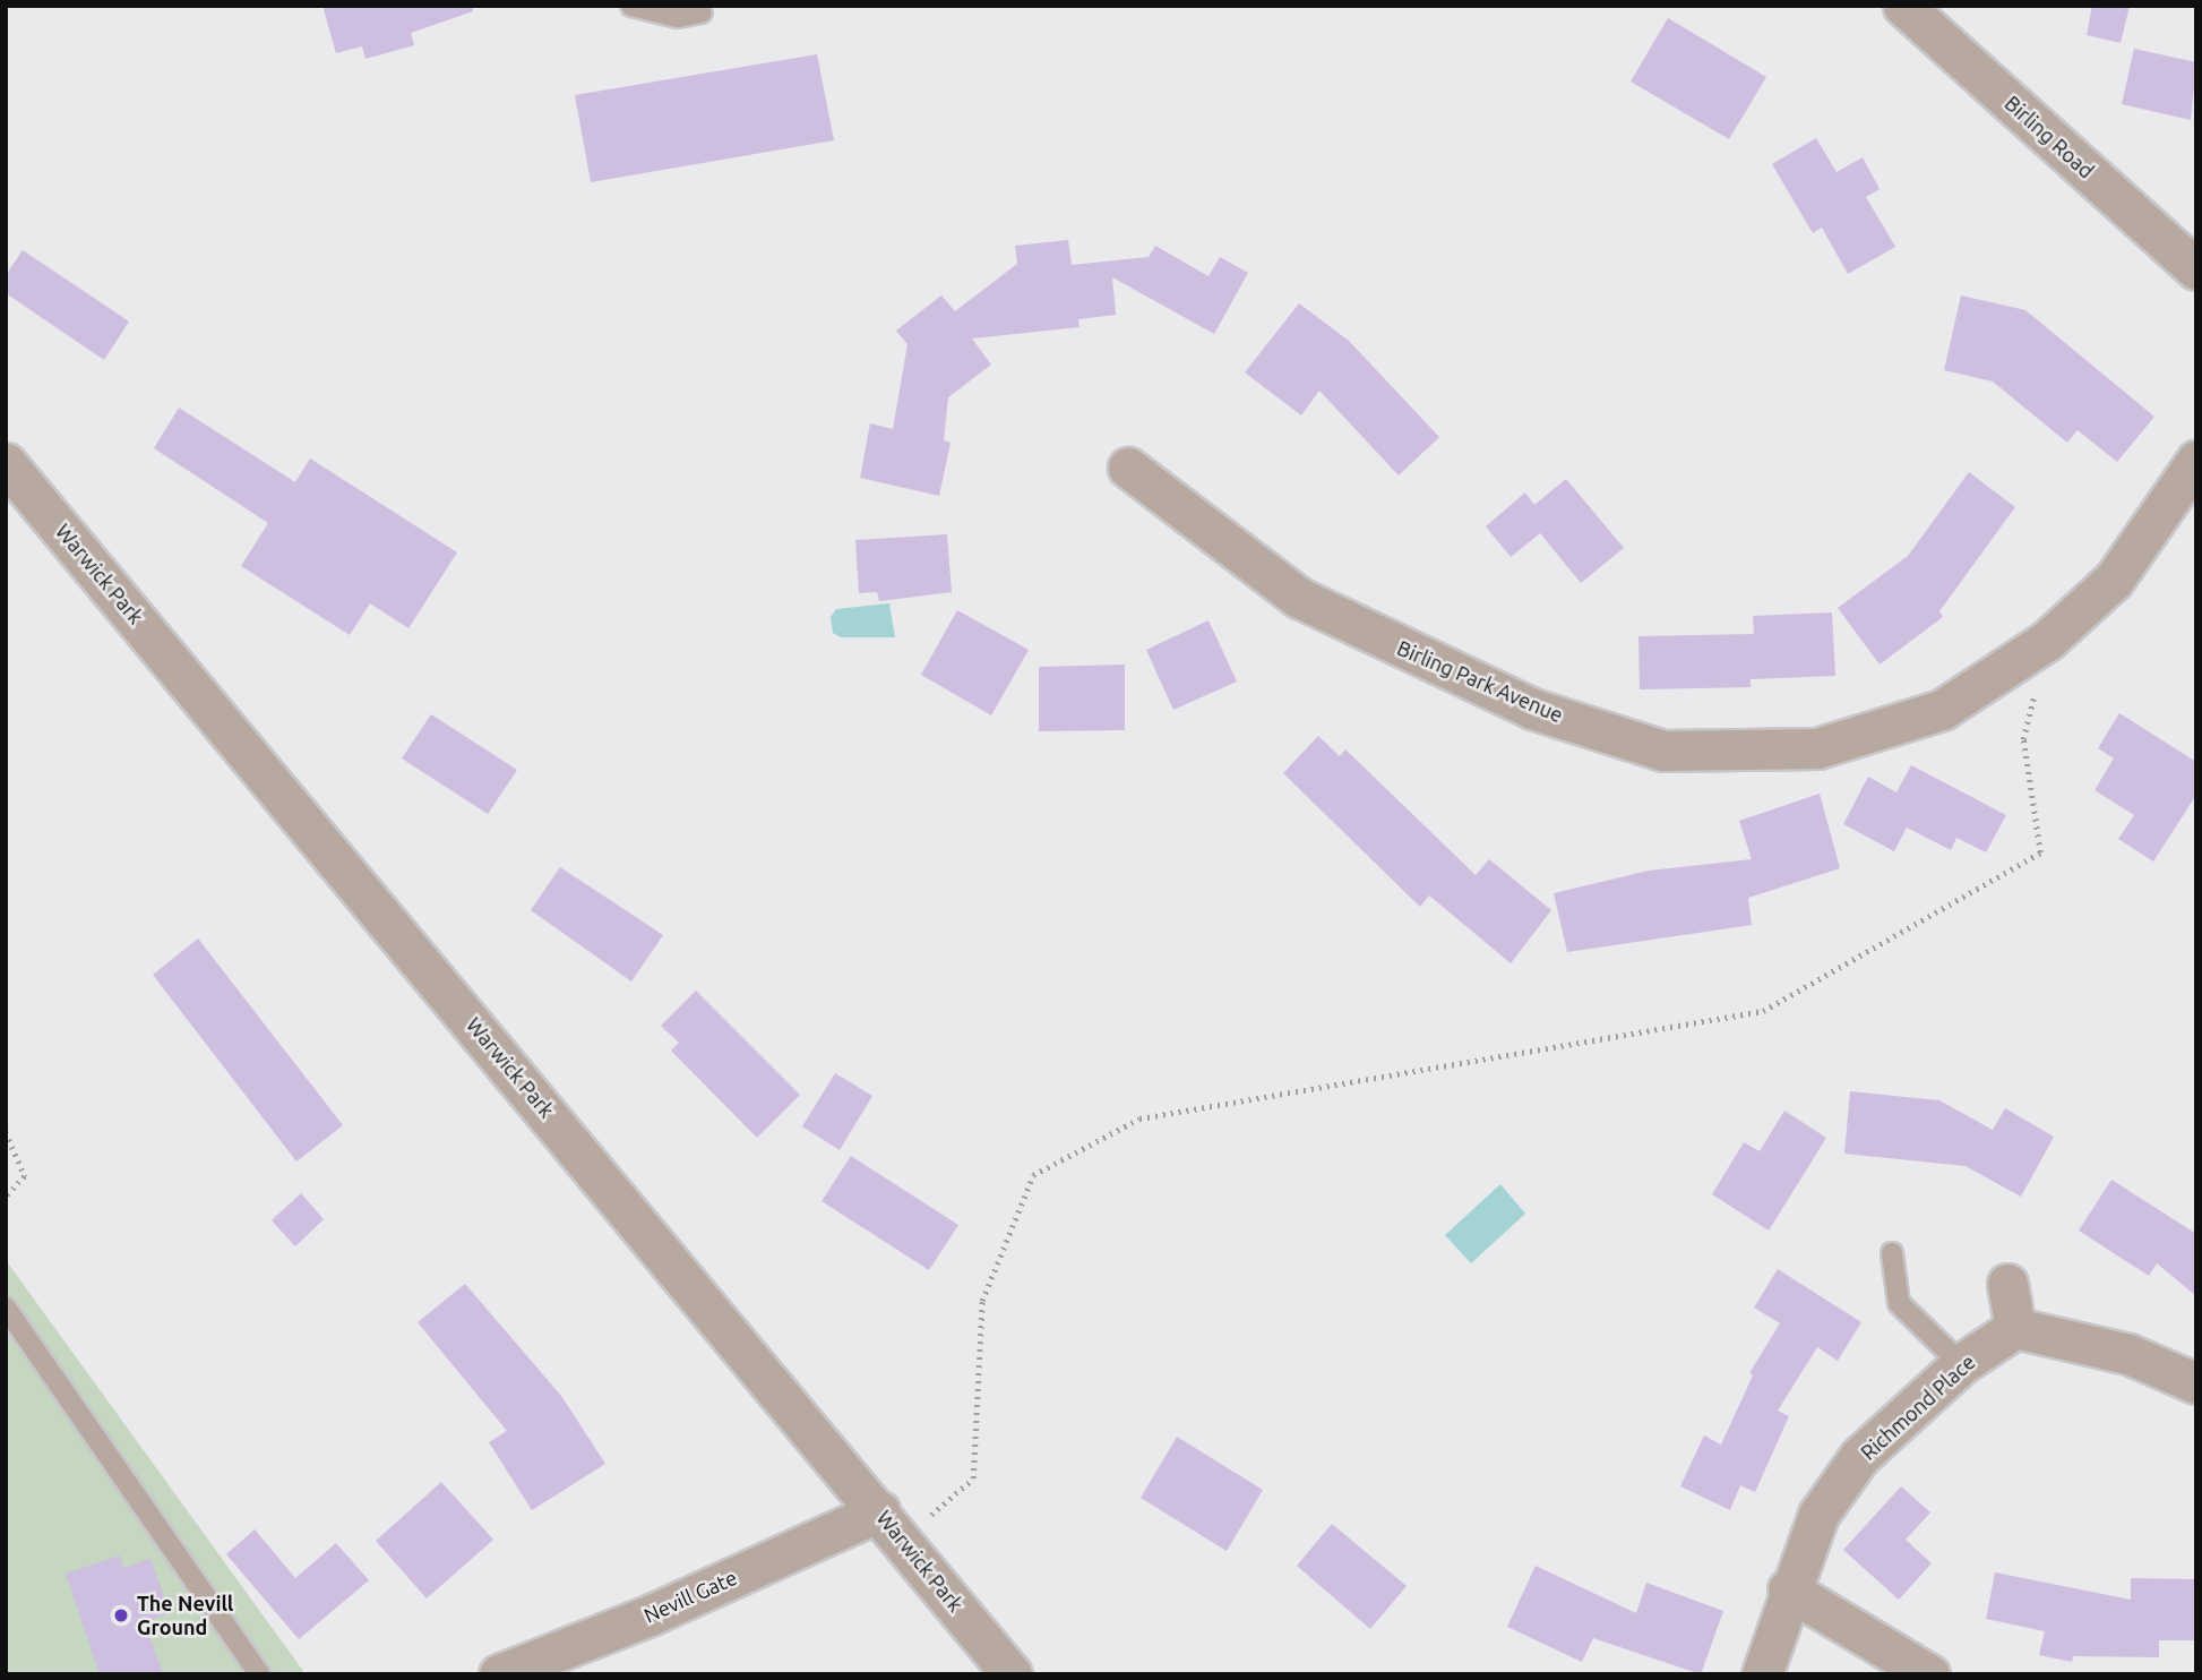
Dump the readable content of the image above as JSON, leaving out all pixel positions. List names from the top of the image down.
{
  "streets": {
    "street": [
      "Birling Road",
      "Warwick Park",
      "Birling Park Avenue",
      "Richmond Place",
      "Nevill Gate"
    ]
  },
  "crossings": [
    ["Warwick Park", "Nevill Gate"]
  ],
  "places": ["The Nevill Ground"]
}
